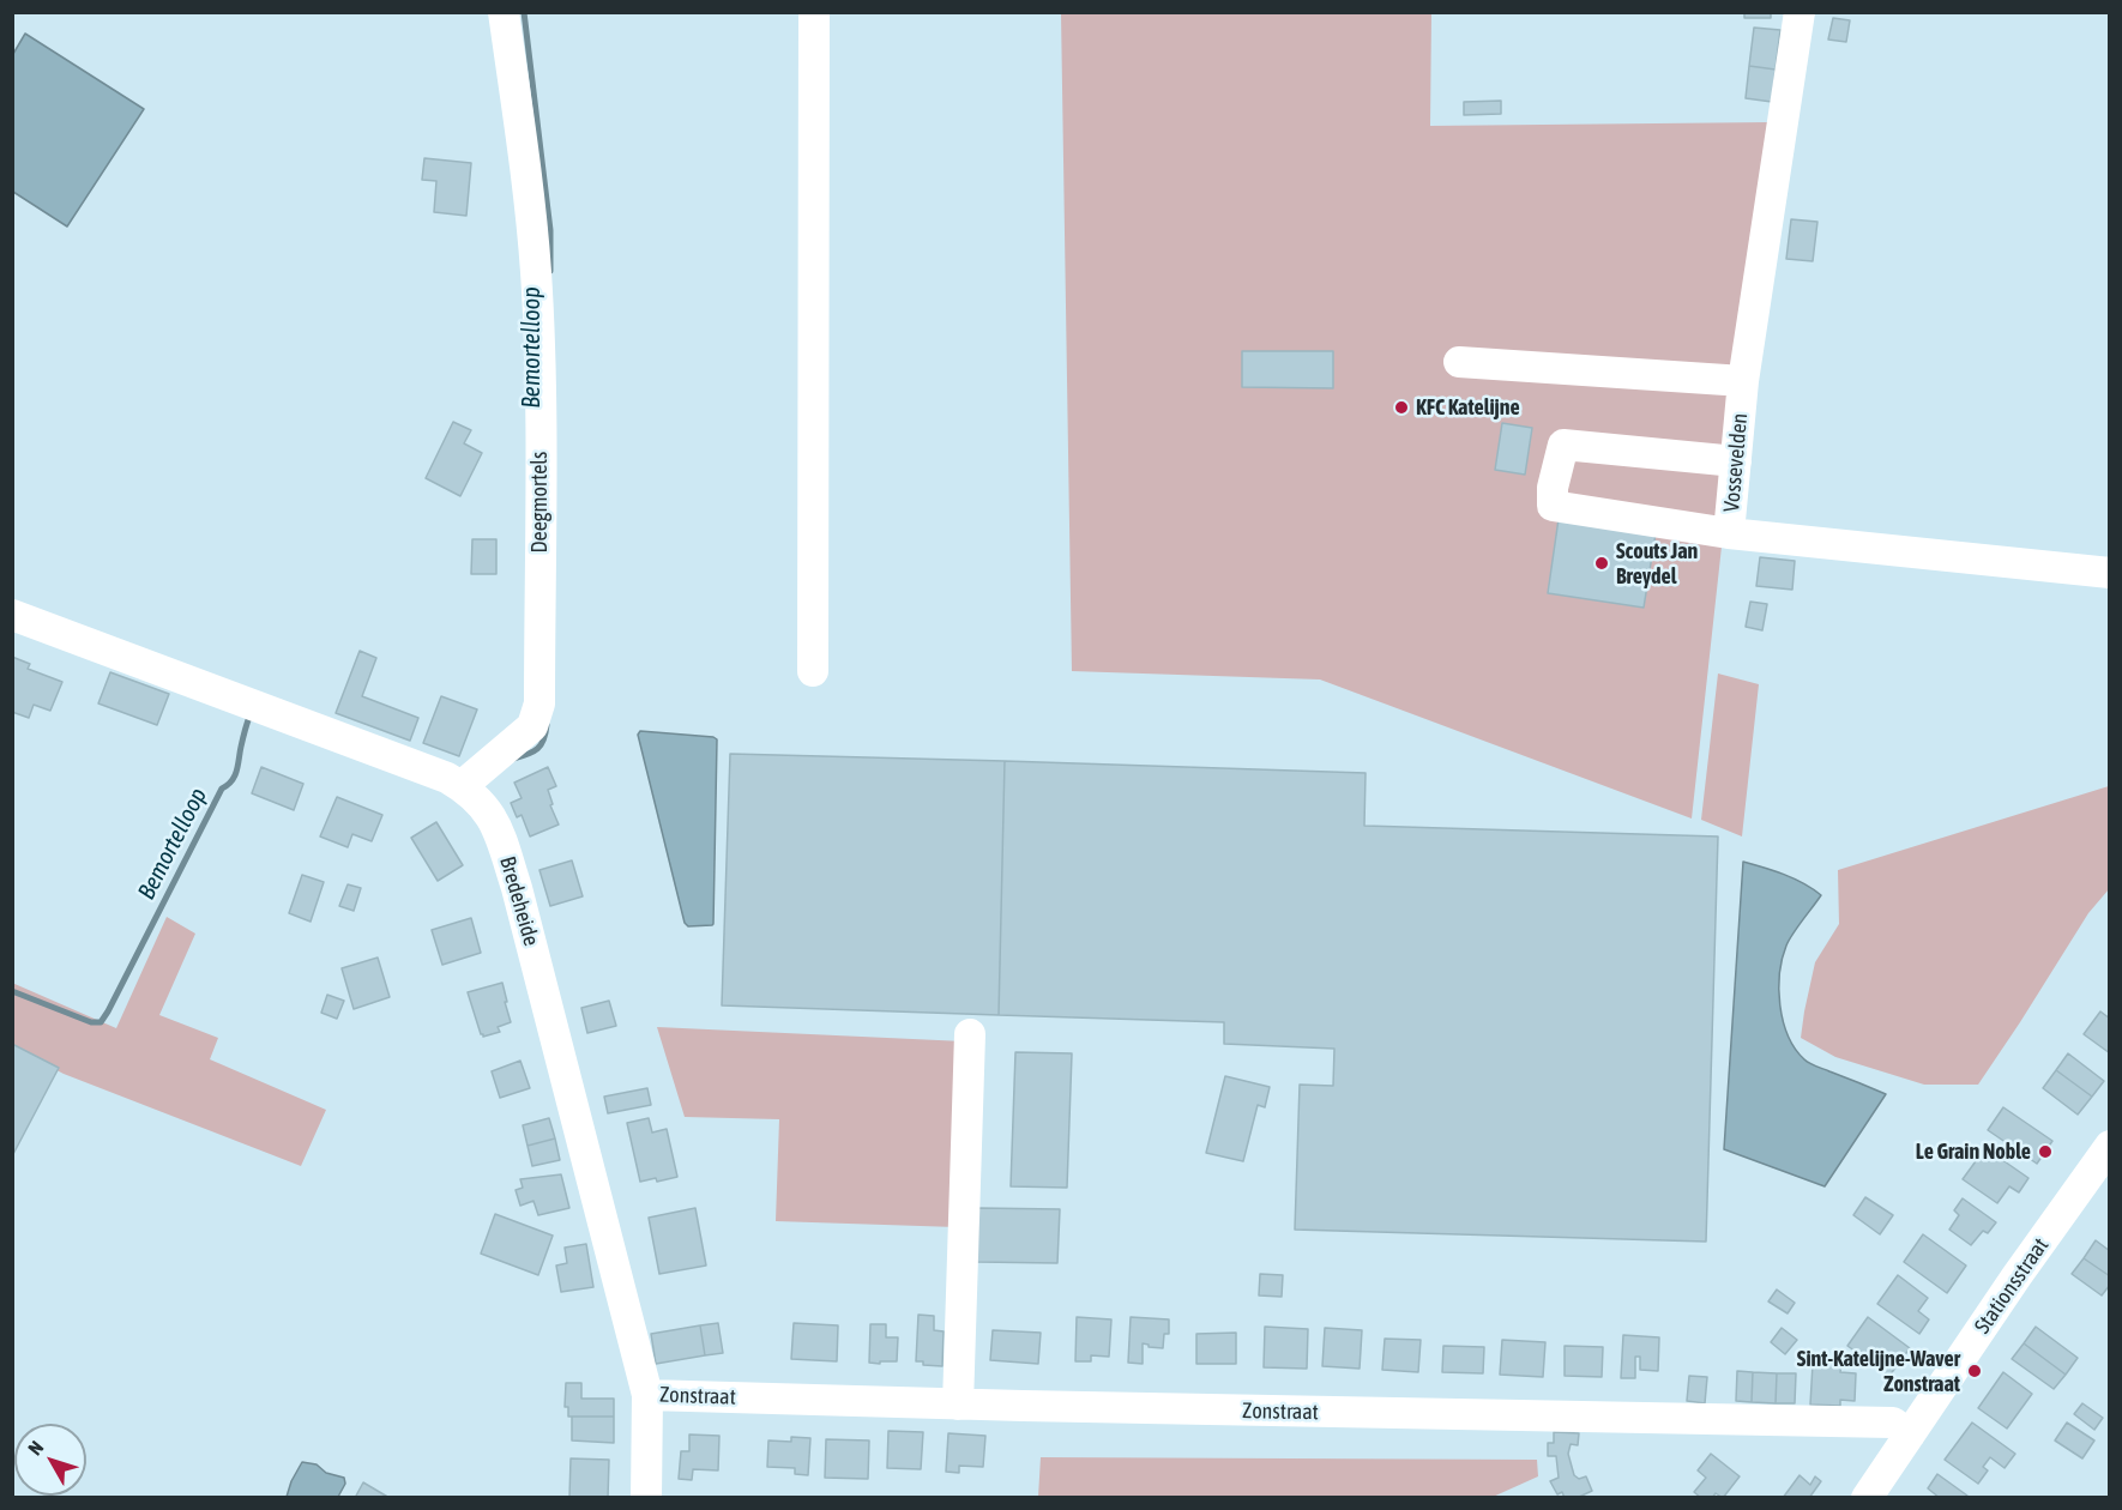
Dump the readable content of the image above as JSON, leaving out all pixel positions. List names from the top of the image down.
{
  "streets": {
    "street": [
      "Vossevelden",
      "Deegmortels",
      "Bredeheide",
      "Stationsstraat",
      "Zonstraat"
    ]
  },
  "crossings": [
    ["Deegmortels", "Bredeheide"],
    ["Bredeheide", "Zonstraat"],
    ["Stationsstraat", "Zonstraat"]
  ],
  "water": ["Bemortelloop"],
  "places": [
    "KFC Katelijne",
    "Scouts Jan Breydel",
    "Le Grain Noble",
    "Sint-Katelijne-Waver Zonstraat"
  ],
  "north": "top left"
}
